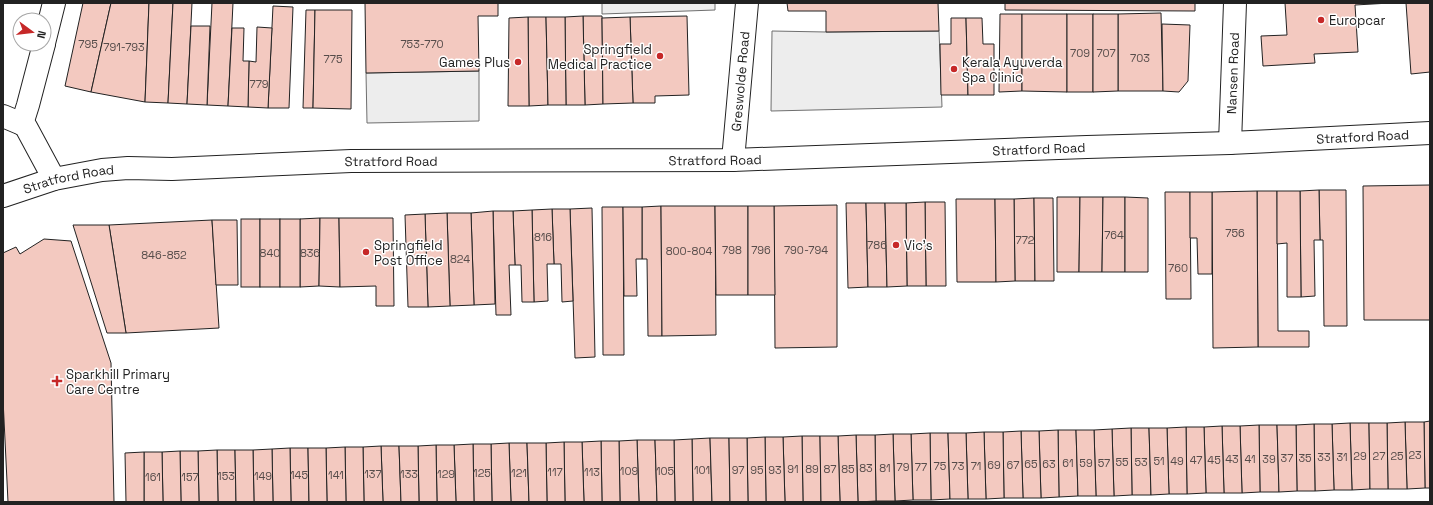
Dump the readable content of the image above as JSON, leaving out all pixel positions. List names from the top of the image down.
{
  "streets": {
    "main road": ["Nansen Road", "Greswolde Road", "Stratford Road"]
  },
  "crossings": [
    ["Nansen Road", "Stratford Road"],
    ["Greswolde Road", "Stratford Road"]
  ],
  "places": {
    "other": [
      "Europcar",
      "Springfield Medical Practice",
      "Games Plus",
      "Kerala Ayuverda Spa Clinic",
      "Vic's",
      "Springfield Post Office"
    ],
    "health": ["Sparkhill Primary Care Centre"]
  },
  "house_numbers": [
    "795",
    "753-770",
    "791-793",
    "709",
    "707",
    "703",
    "775",
    "779",
    "756",
    "764",
    "816",
    "772",
    "786",
    "798",
    "796",
    "790-794",
    "800-804",
    "840",
    "836",
    "846-852",
    "824",
    "760",
    "23",
    "29",
    "27",
    "25",
    "33",
    "31",
    "37",
    "35",
    "43",
    "41",
    "39",
    "47",
    "45",
    "51",
    "49",
    "55",
    "53",
    "61",
    "59",
    "57",
    "65",
    "63",
    "69",
    "67",
    "75",
    "73",
    "71",
    "79",
    "77",
    "83",
    "81",
    "91",
    "89",
    "87",
    "85",
    "101",
    "97",
    "95",
    "93",
    "109",
    "105",
    "117",
    "113",
    "125",
    "121",
    "137",
    "133",
    "129",
    "145",
    "141",
    "153",
    "149",
    "161",
    "157"
  ],
  "north": "right"
}
